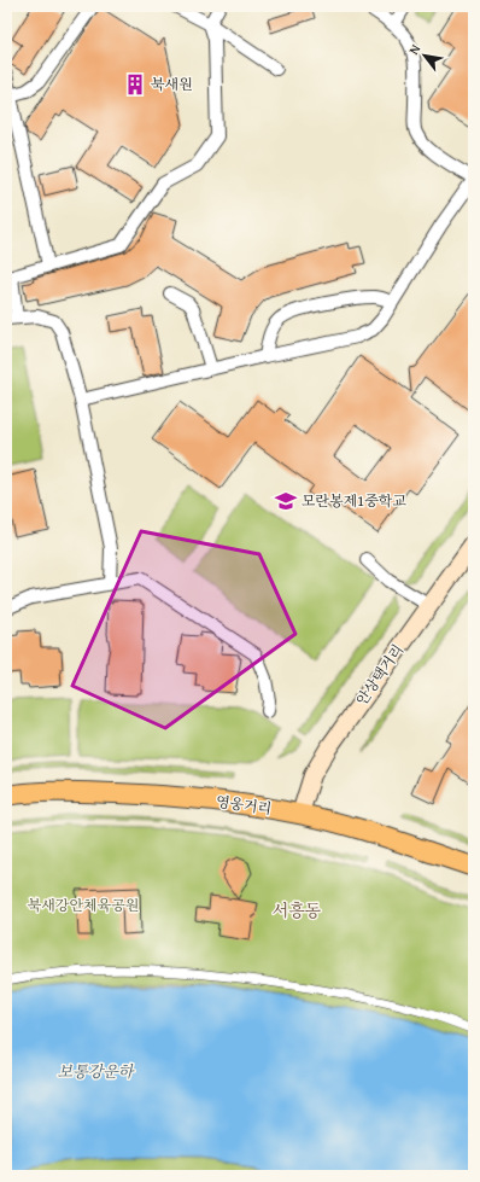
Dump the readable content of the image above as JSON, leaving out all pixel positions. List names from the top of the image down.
{
  "streets": {
    "main road": ["안상택거리", "영웅거리"]
  },
  "crossings": [
    ["안상택거리", "영웅거리"]
  ],
  "districts": ["서흥동"],
  "water": ["보통강운하"],
  "parks": ["북새강안체육공원"],
  "places": {
    "building": ["북새원"],
    "school or university": ["모란봉제1중학교"]
  },
  "north": "top left"
}
